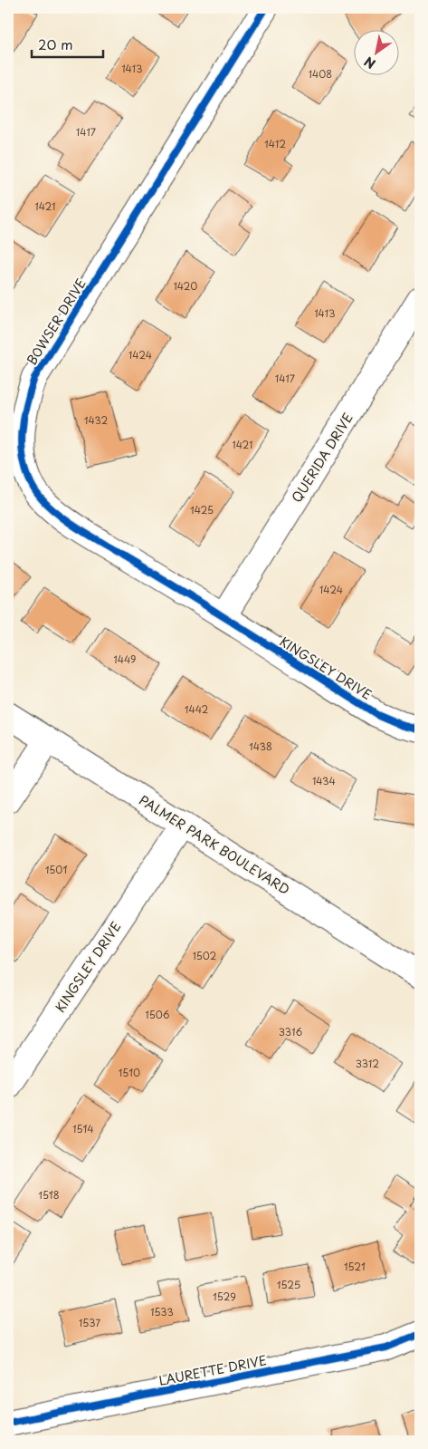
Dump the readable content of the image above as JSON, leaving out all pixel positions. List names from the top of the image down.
{
  "streets": {
    "street": [
      "BOWSER DRIVE",
      "QUERIDA DRIVE",
      "KINGSLEY DRIVE",
      "PALMER PARK BOULEVARD",
      "LAURETTE DRIVE"
    ]
  },
  "crossings": [
    ["BOWSER DRIVE", "QUERIDA DRIVE"],
    ["BOWSER DRIVE", "KINGSLEY DRIVE"],
    ["QUERIDA DRIVE", "KINGSLEY DRIVE"],
    ["KINGSLEY DRIVE", "PALMER PARK BOULEVARD"]
  ],
  "house_numbers": [
    "1413",
    "1408",
    "1417",
    "1412",
    "1421",
    "1420",
    "1413",
    "1424",
    "1417",
    "1432",
    "1421",
    "1425",
    "1424",
    "1449",
    "1442",
    "1438",
    "1434",
    "1501",
    "1502",
    "1506",
    "3316",
    "3312",
    "1510",
    "1514",
    "1518",
    "1521",
    "1525",
    "1529",
    "1533",
    "1537"
  ],
  "scale_bar": "20 m",
  "north": "bottom left"
}
